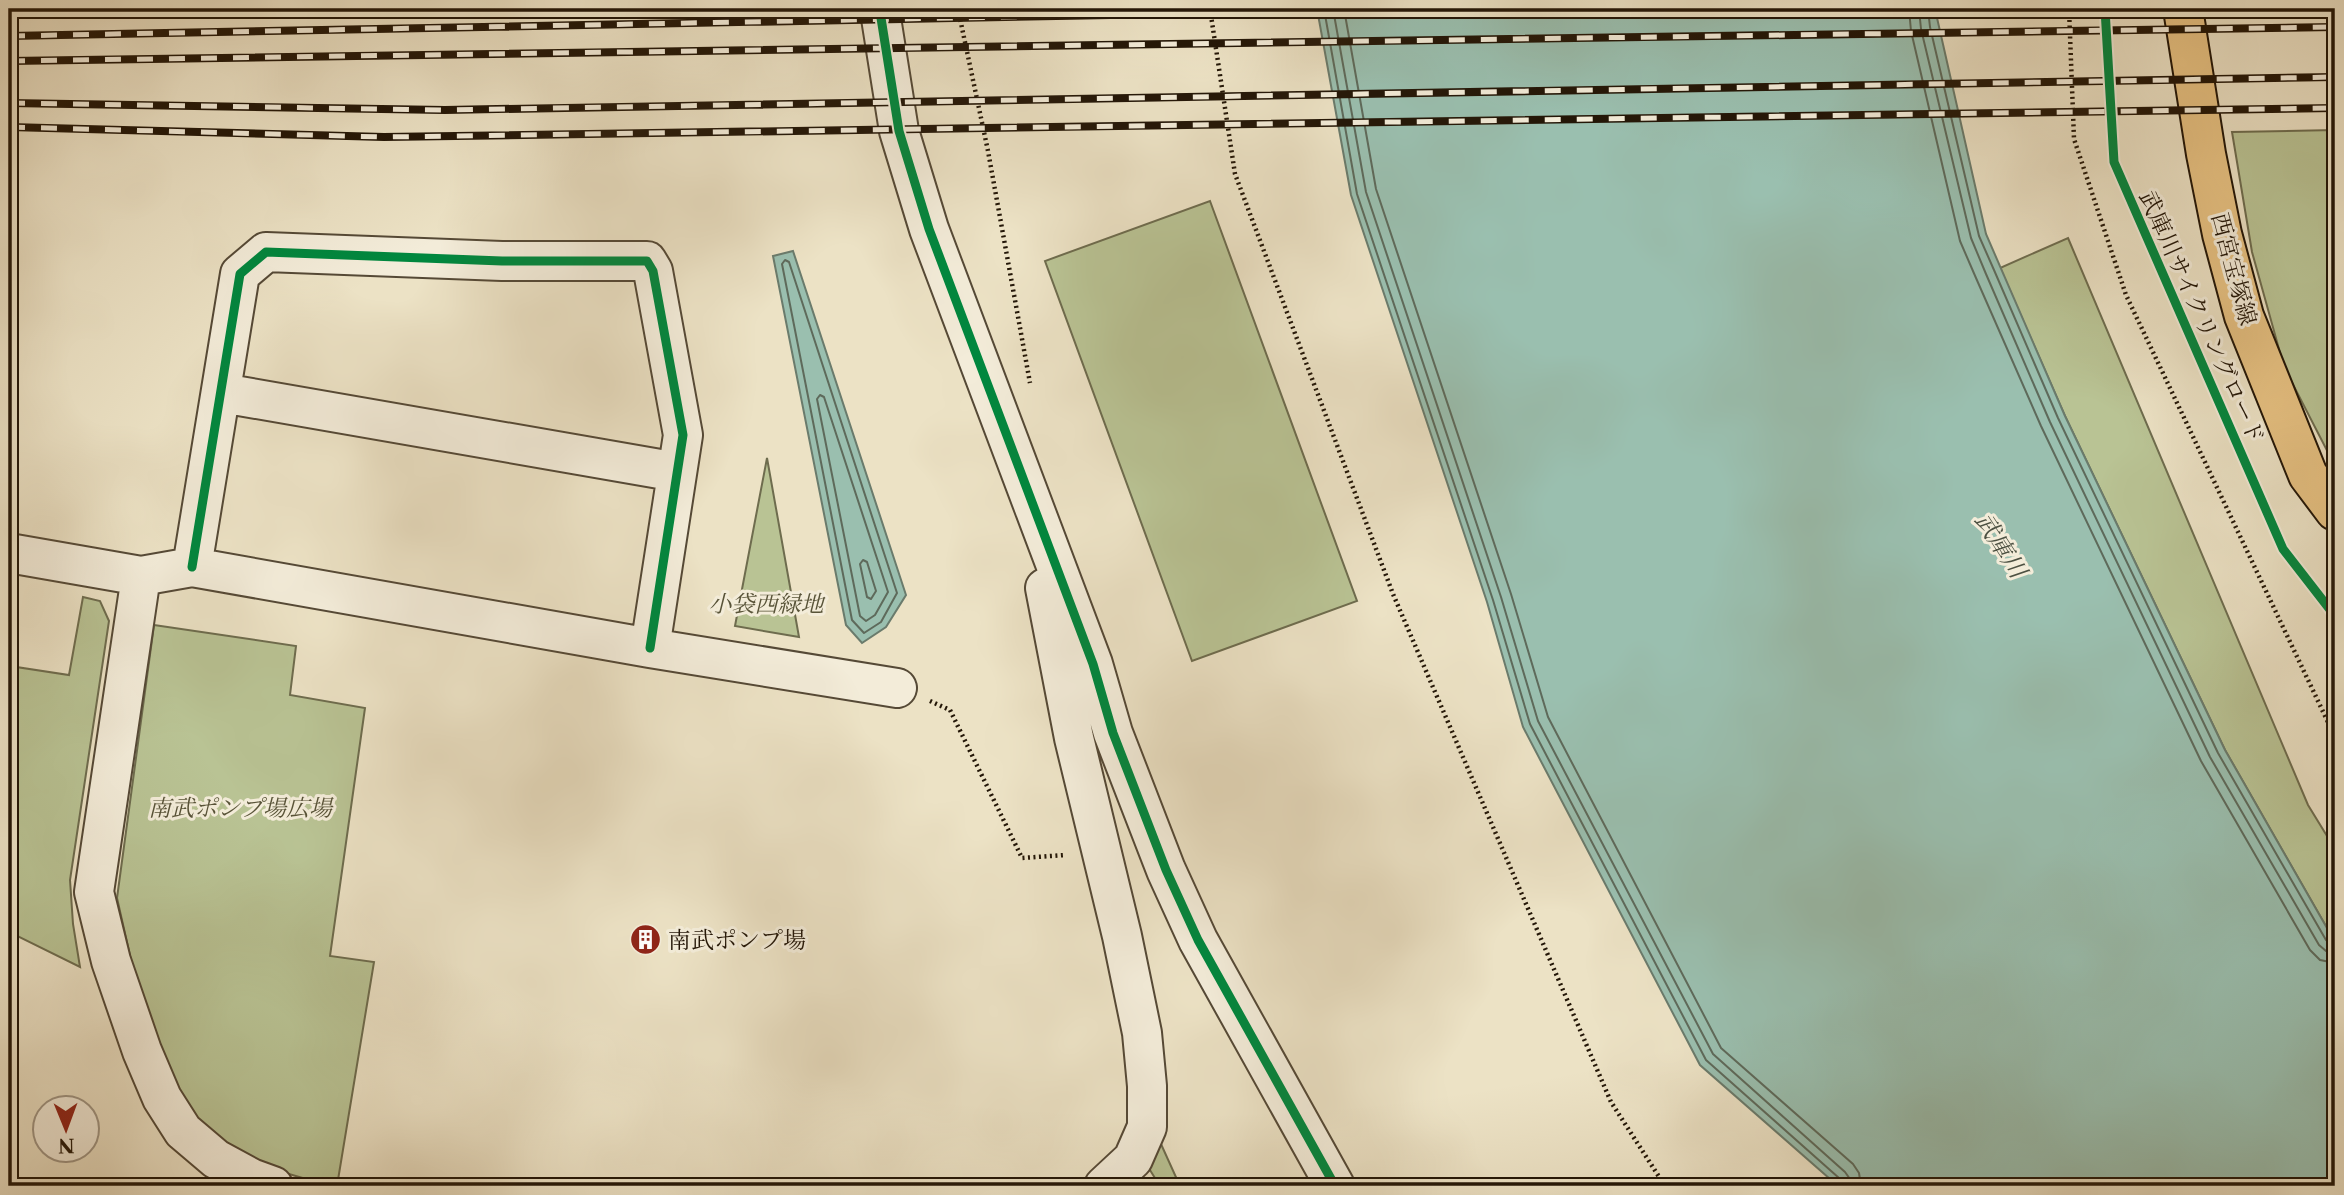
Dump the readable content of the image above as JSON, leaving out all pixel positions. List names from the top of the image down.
{
  "streets": {
    "main road": ["西宮宝塚線"],
    "cycle path": ["武庫川サイクリングロード"]
  },
  "water": ["武庫川"],
  "parks": ["小袋西緑地", "南武ポンプ場広場"],
  "places": {
    "building": ["南武ポンプ場"]
  },
  "north": "bottom"
}
